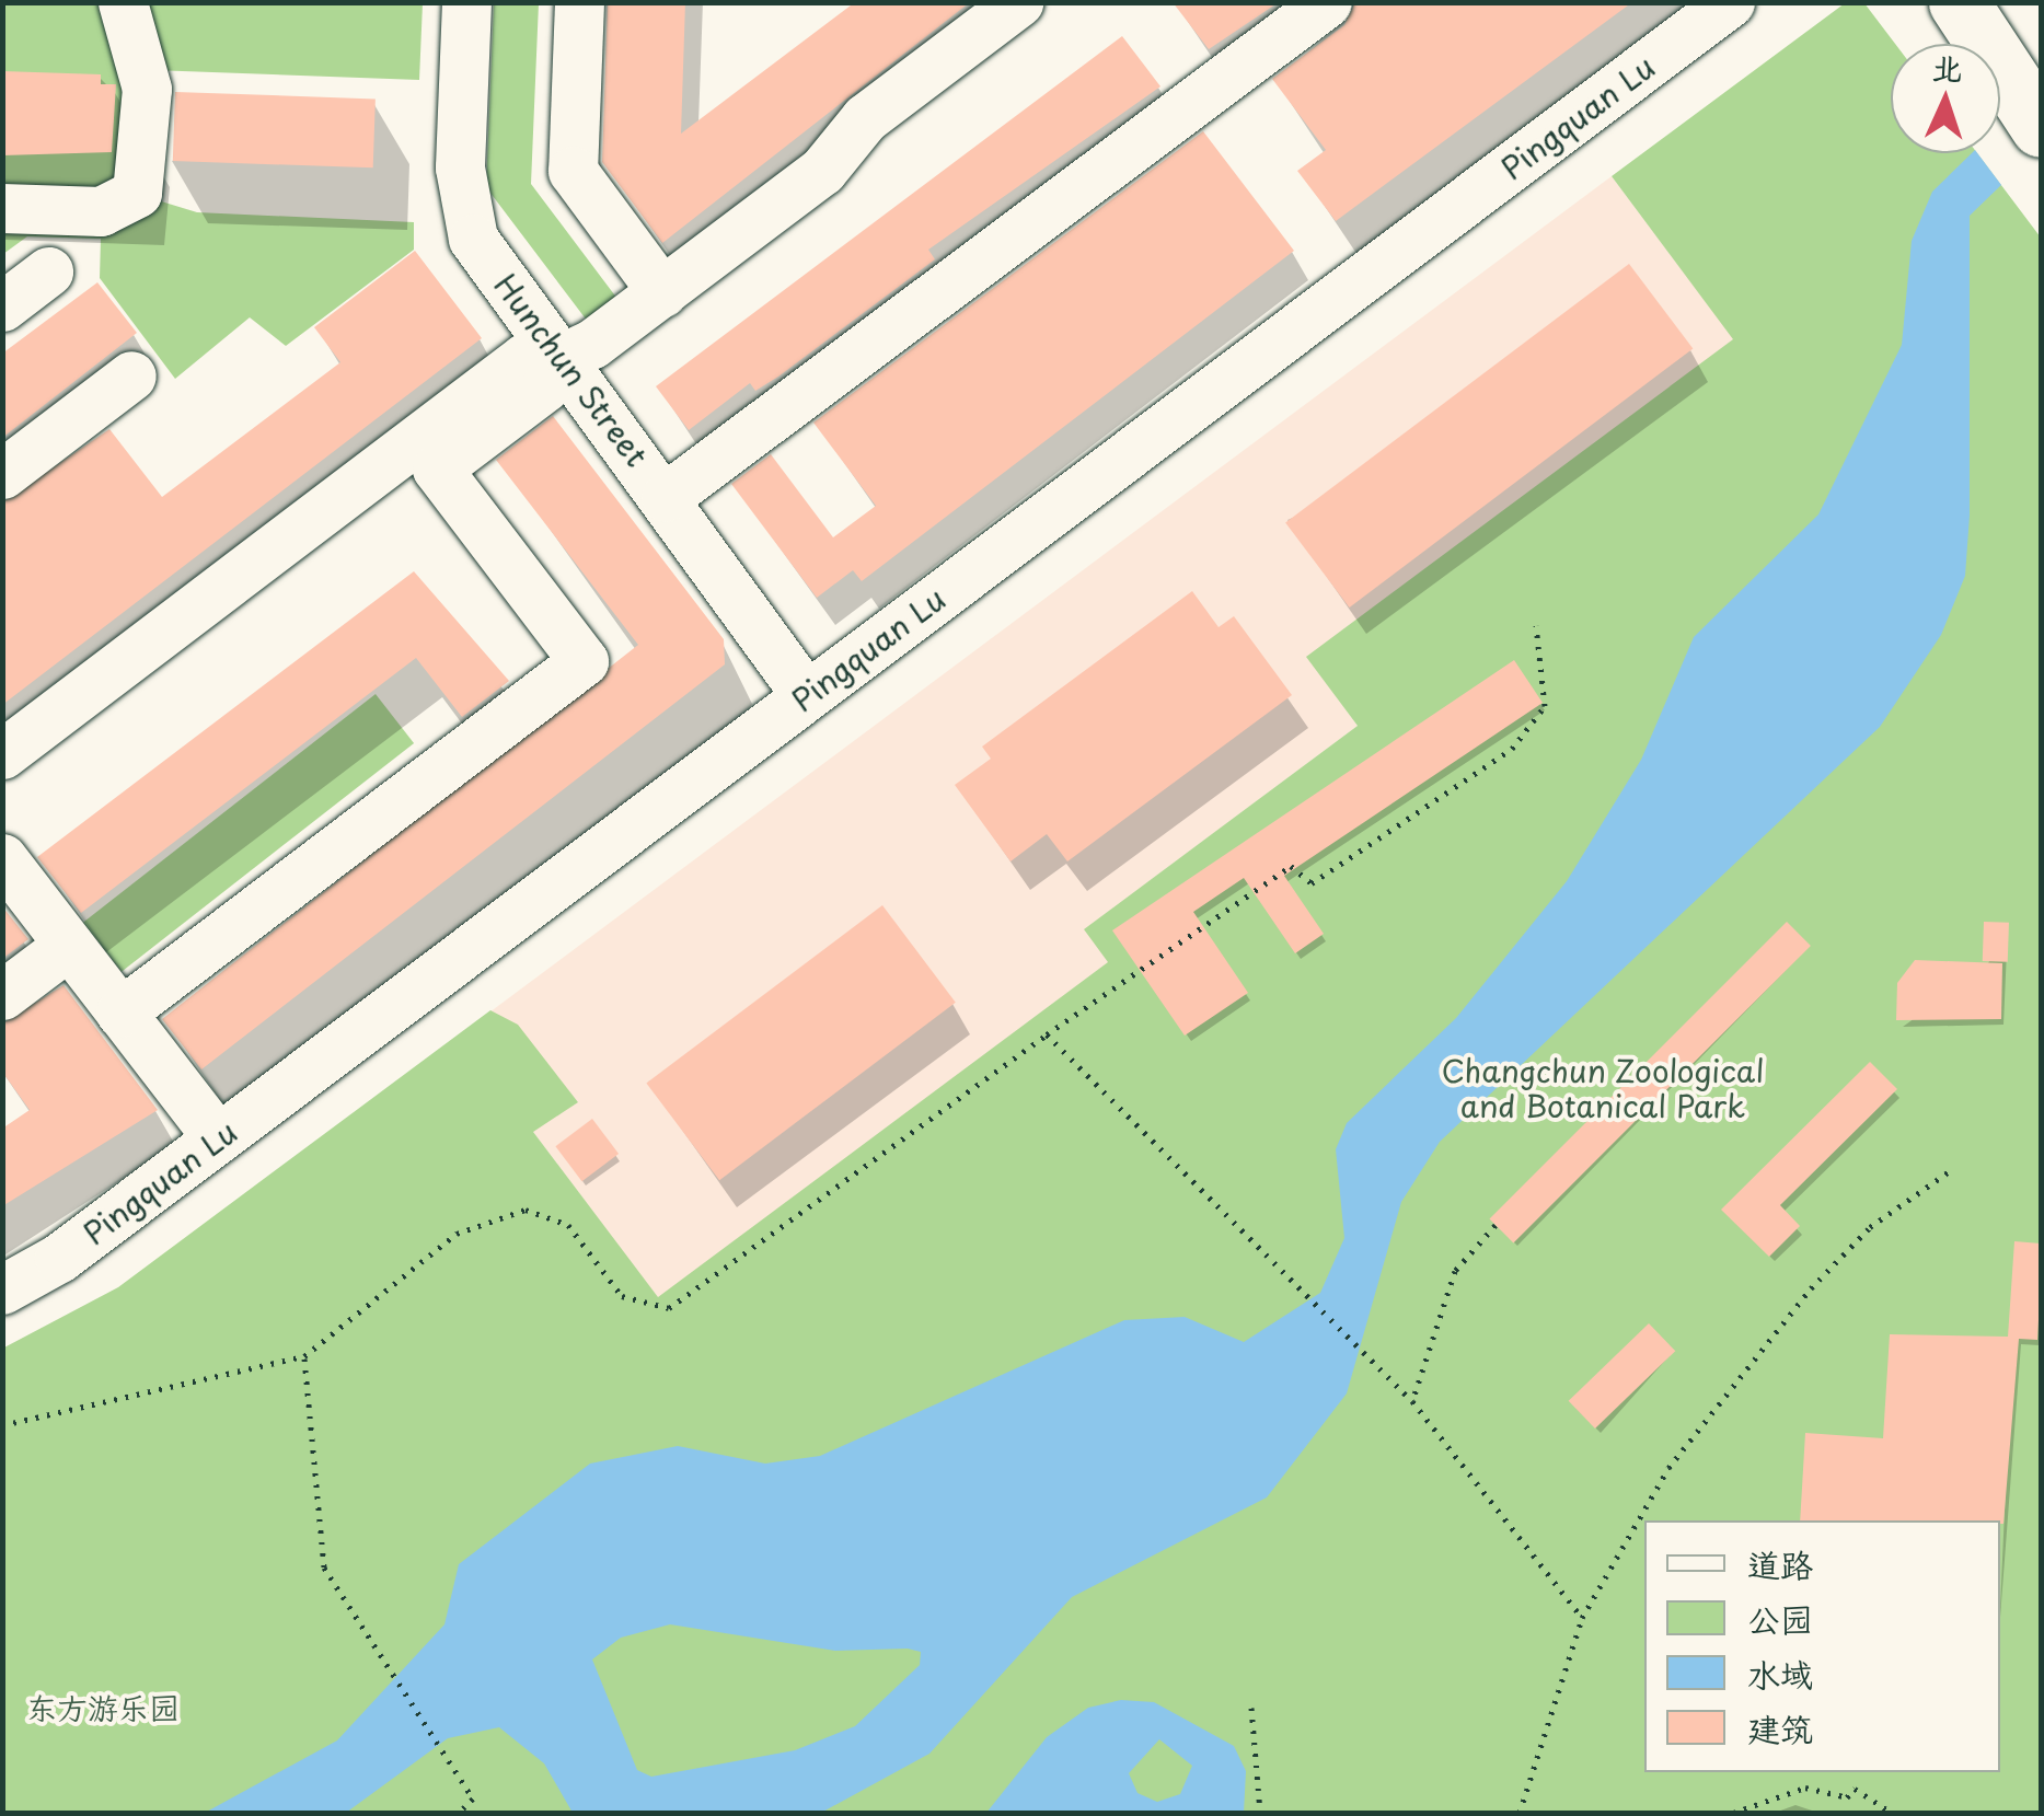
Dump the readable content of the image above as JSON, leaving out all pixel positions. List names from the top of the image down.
{
  "streets": {
    "street": ["Pingquan Lu", "Hunchun Street"]
  },
  "crossings": [
    ["Pingquan Lu", "Hunchun Street"]
  ],
  "parks": ["Changchun Zoological and Botanical Park", "东方游乐园"],
  "legend": [
    "道路",
    "公园",
    "水域",
    "建筑"
  ],
  "north": "top"
}
